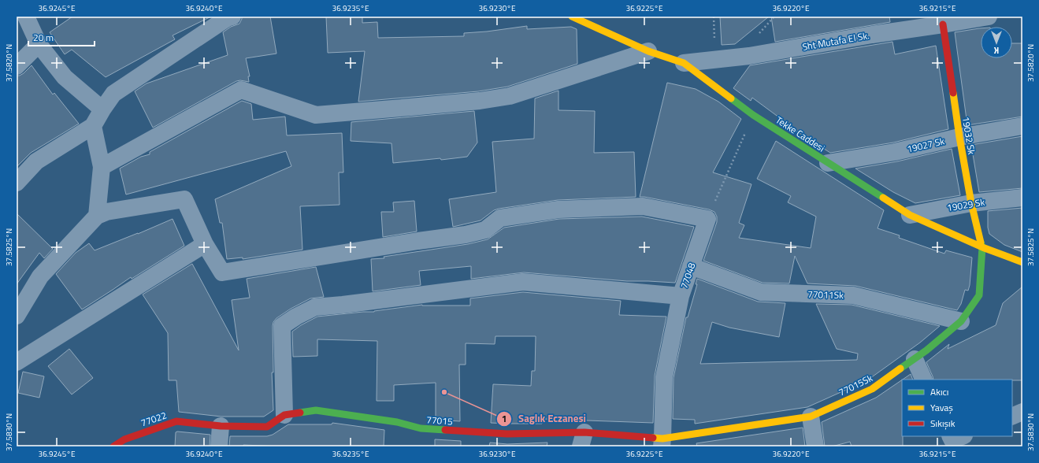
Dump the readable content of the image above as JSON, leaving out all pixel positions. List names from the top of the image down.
{
  "streets": {
    "street": [
      "Sht Mutafa El Sk.",
      "Tekke Caddesi",
      "19032 Sk",
      "19027 Sk",
      "19029 Sk",
      "77048",
      "77011Sk",
      "77015Sk",
      "77022",
      "77015"
    ]
  },
  "crossings": [
    ["Sht Mutafa El Sk.", "Tekke Caddesi"],
    ["Sht Mutafa El Sk.", "19032 Sk"],
    ["Tekke Caddesi", "19032 Sk"],
    ["Tekke Caddesi", "19027 Sk"],
    ["Tekke Caddesi", "19029 Sk"],
    ["Tekke Caddesi", "77015Sk"],
    ["19032 Sk", "19027 Sk"],
    ["19032 Sk", "19029 Sk"],
    ["19032 Sk", "77015Sk"],
    ["77048", "77011Sk"],
    ["77048", "77015Sk"],
    ["77048", "77015"],
    ["77011Sk", "77015Sk"],
    ["77015Sk", "77015"],
    ["77022", "77015"]
  ],
  "places": ["Saglık Eczanesi"],
  "legend": ["Akıcı", "Yavaş", "Sıkışık"],
  "scale_bar": "20 m",
  "north": "bottom",
  "coordinates": [
    "36.9245°E",
    "36.9240°E",
    "36.9235°E",
    "36.9230°E",
    "36.9225°E",
    "36.9220°E",
    "36.9215°E",
    "37.5820°N",
    "37.5825°N",
    "37.5830°N"
  ]
}
